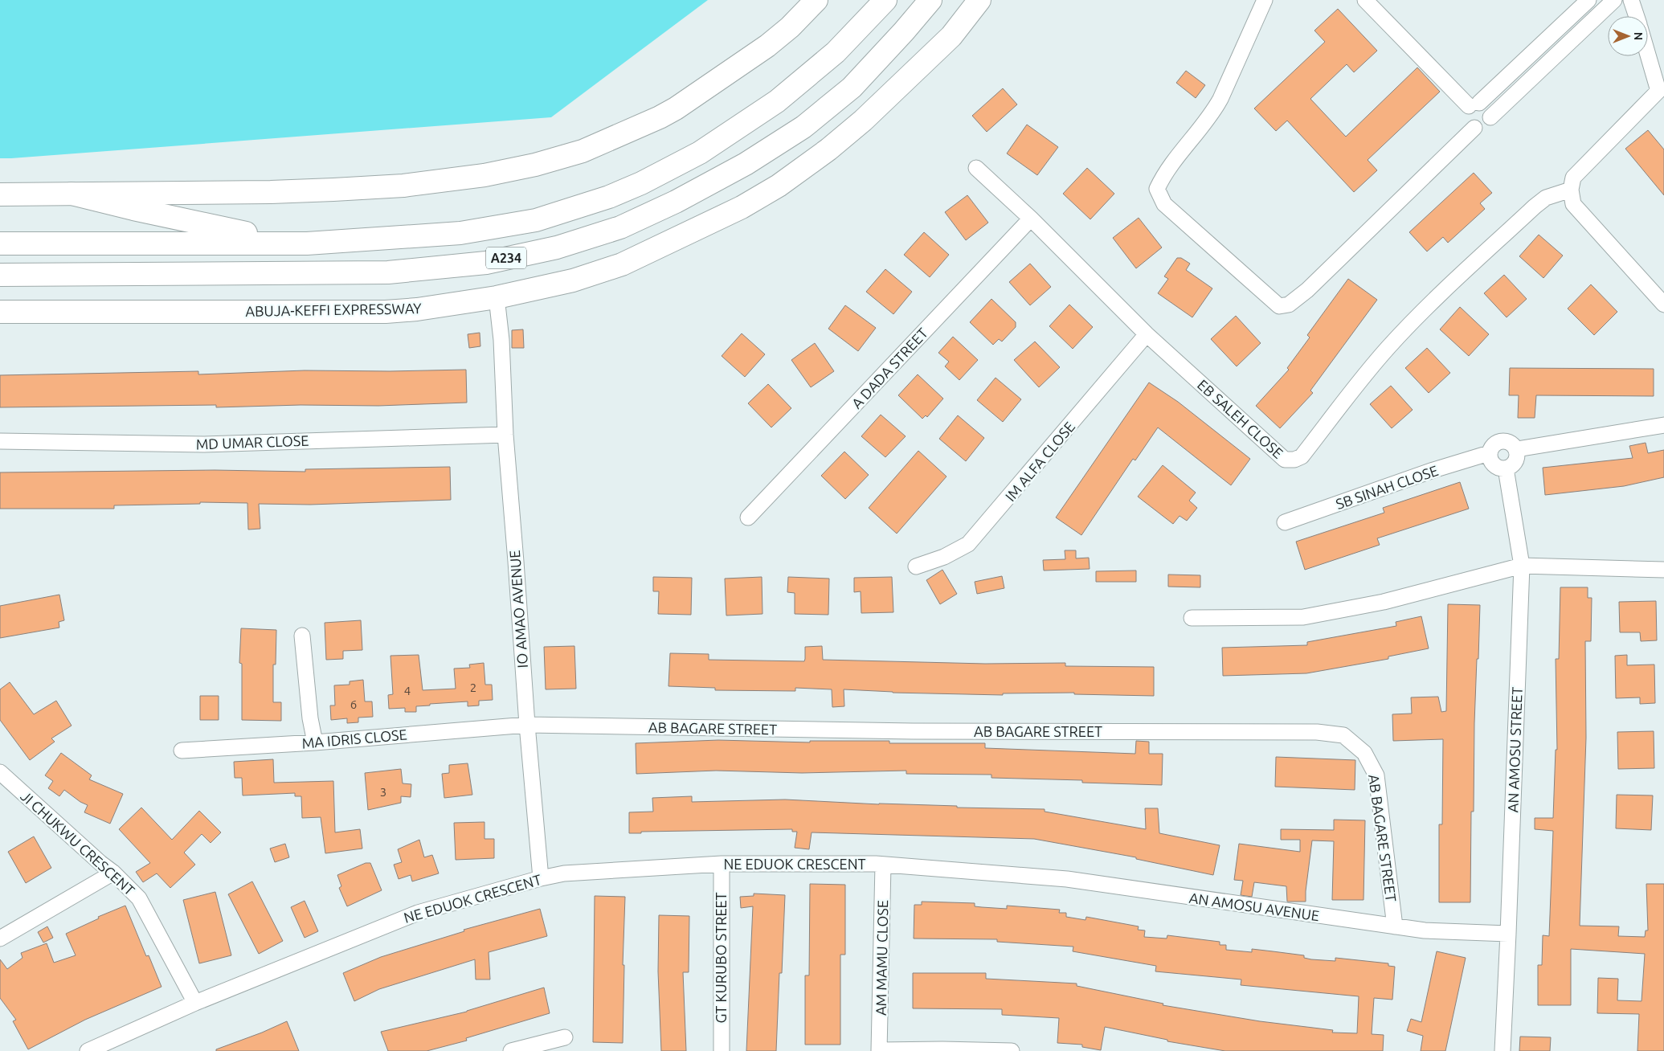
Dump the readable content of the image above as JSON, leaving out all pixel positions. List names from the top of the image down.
{
  "streets": {
    "highway": ["A234", "ABUJA-KEFFI EXPRESSWAY"],
    "street": [
      "A DADA STREET",
      "EB SALEH CLOSE",
      "MD UMAR CLOSE",
      "IM ALFA CLOSE",
      "SB SINAH CLOSE",
      "IO AMAO AVENUE",
      "AB BAGARE STREET",
      "MA IDRIS CLOSE",
      "AN AMOSU STREET",
      "JI CHUKWU CRESCENT",
      "NE EDUOK CRESCENT",
      "AN AMOSU AVENUE",
      "GT KURUBO STREET",
      "AM MAMU CLOSE"
    ]
  },
  "crossings": [
    ["ABUJA-KEFFI EXPRESSWAY", "IO AMAO AVENUE"],
    ["A DADA STREET", "EB SALEH CLOSE"],
    ["EB SALEH CLOSE", "IM ALFA CLOSE"],
    ["MD UMAR CLOSE", "IO AMAO AVENUE"],
    ["SB SINAH CLOSE", "AN AMOSU STREET"],
    ["IO AMAO AVENUE", "AB BAGARE STREET"],
    ["IO AMAO AVENUE", "MA IDRIS CLOSE"],
    ["IO AMAO AVENUE", "NE EDUOK CRESCENT"],
    ["AB BAGARE STREET", "MA IDRIS CLOSE"],
    ["AB BAGARE STREET", "AN AMOSU AVENUE"],
    ["AN AMOSU STREET", "AN AMOSU AVENUE"],
    ["JI CHUKWU CRESCENT", "NE EDUOK CRESCENT"],
    ["NE EDUOK CRESCENT", "AN AMOSU AVENUE"],
    ["NE EDUOK CRESCENT", "GT KURUBO STREET"],
    ["NE EDUOK CRESCENT", "AM MAMU CLOSE"],
    ["AN AMOSU AVENUE", "AM MAMU CLOSE"]
  ],
  "house_numbers": [
    "2",
    "4",
    "6",
    "3"
  ],
  "north": "right"
}
